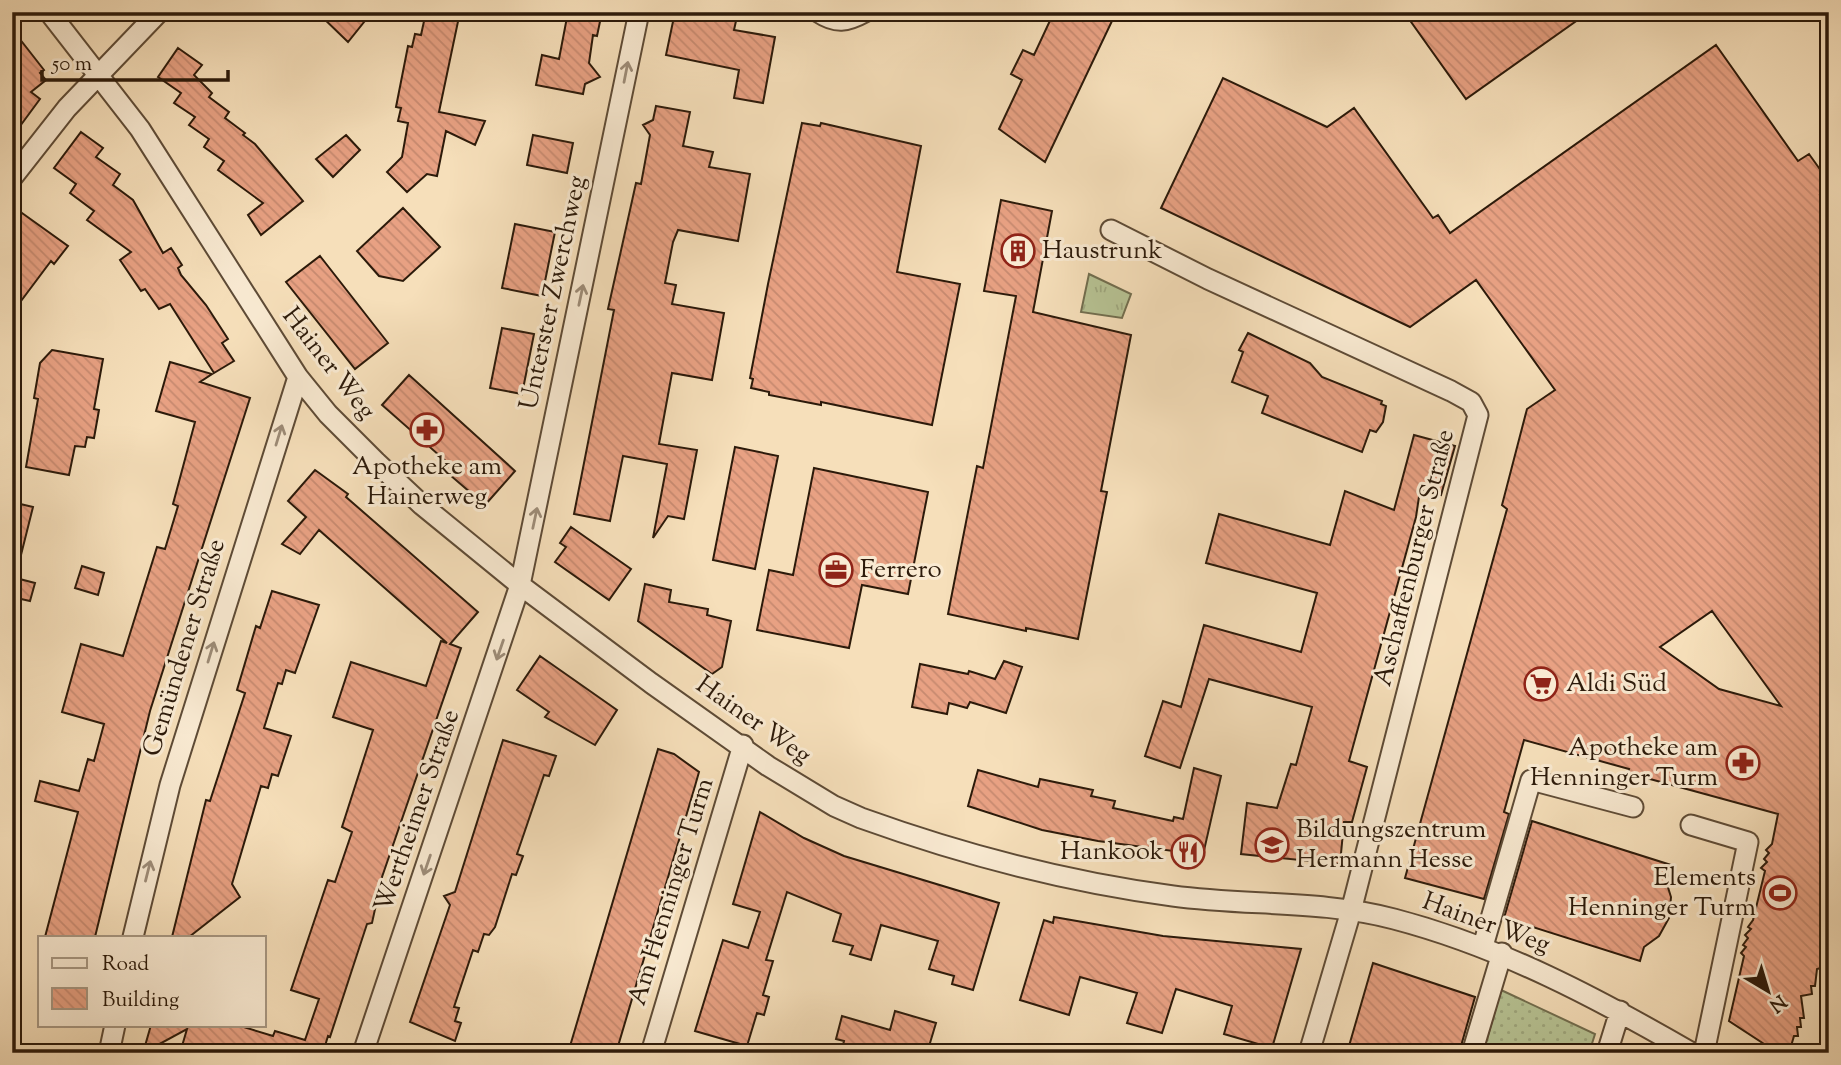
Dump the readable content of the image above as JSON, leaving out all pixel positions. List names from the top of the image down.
{
  "streets": {
    "street": [
      "Unterster Zwerchweg",
      "Hainer Weg",
      "Aschaffenburger Straße",
      "Gemündener Straße",
      "Wertheimer Straße",
      "Am Henninger Turm"
    ]
  },
  "crossings": [
    ["Unterster Zwerchweg", "Hainer Weg"],
    ["Unterster Zwerchweg", "Wertheimer Straße"],
    ["Hainer Weg", "Aschaffenburger Straße"],
    ["Hainer Weg", "Gemündener Straße"],
    ["Hainer Weg", "Wertheimer Straße"],
    ["Hainer Weg", "Am Henninger Turm"]
  ],
  "one_way": ["Unterster Zwerchweg", "Gemündener Straße", "Wertheimer Straße"],
  "places": {
    "building": ["Haustrunk"],
    "pharmacy": ["Apotheke am Hainerweg", "Apotheke am Henninger Turm"],
    "office": ["Ferrero"],
    "supermarket": ["Aldi Süd"],
    "school or university": ["Bildungszentrum Hermann Hesse"],
    "restaurant": ["Hankook"],
    "sports": ["Elements Henninger Turm"]
  },
  "legend": ["Road", "Building"],
  "scale_bar": "50 m",
  "north": "bottom right"
}
